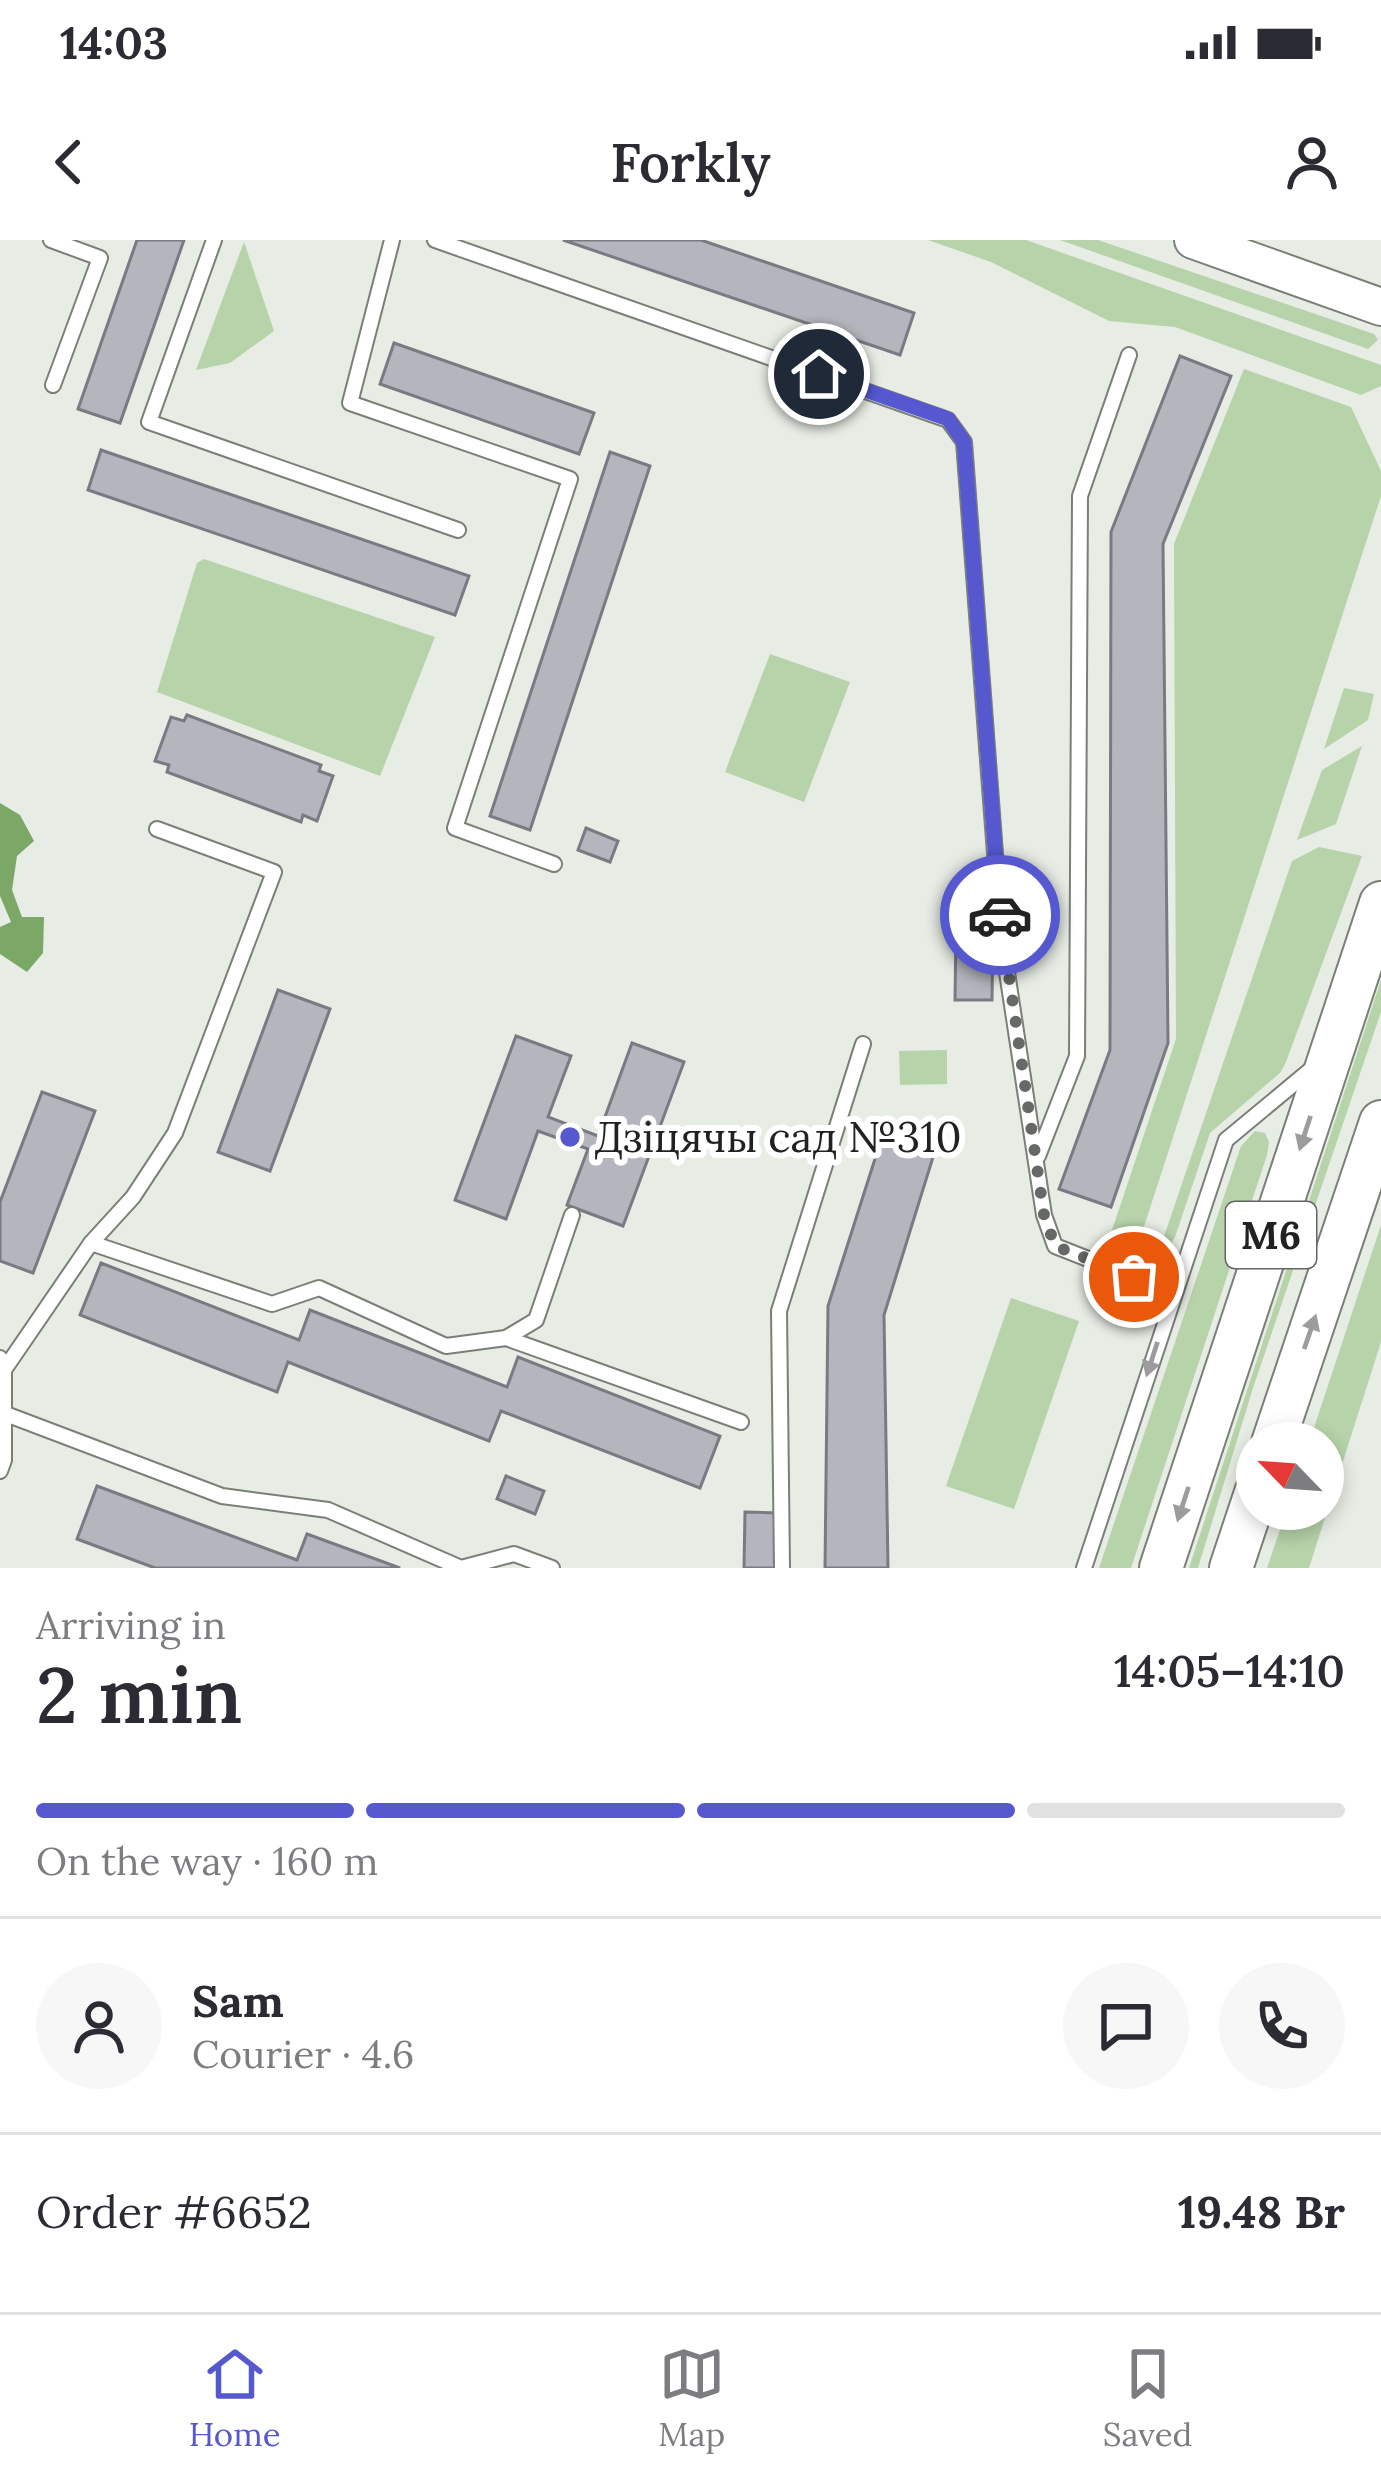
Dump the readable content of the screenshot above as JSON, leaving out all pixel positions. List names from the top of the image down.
{
  "streets": {
    "main road": ["М6"]
  },
  "places": ["Дзіцячы сад №310"],
  "north": "top left",
  "page": {
    "status": "14:03",
    "header": "Forkly",
    "heading": ["2 min", "Arriving in", "14:05–14:10"],
    "panel": [
      "Sam",
      "Courier · 4.6",
      "Order #6652",
      "19.48 Br"
    ],
    "bar": "On the way · 160 m",
    "tabs": ["Home", "Map", "Saved"]
  }
}
